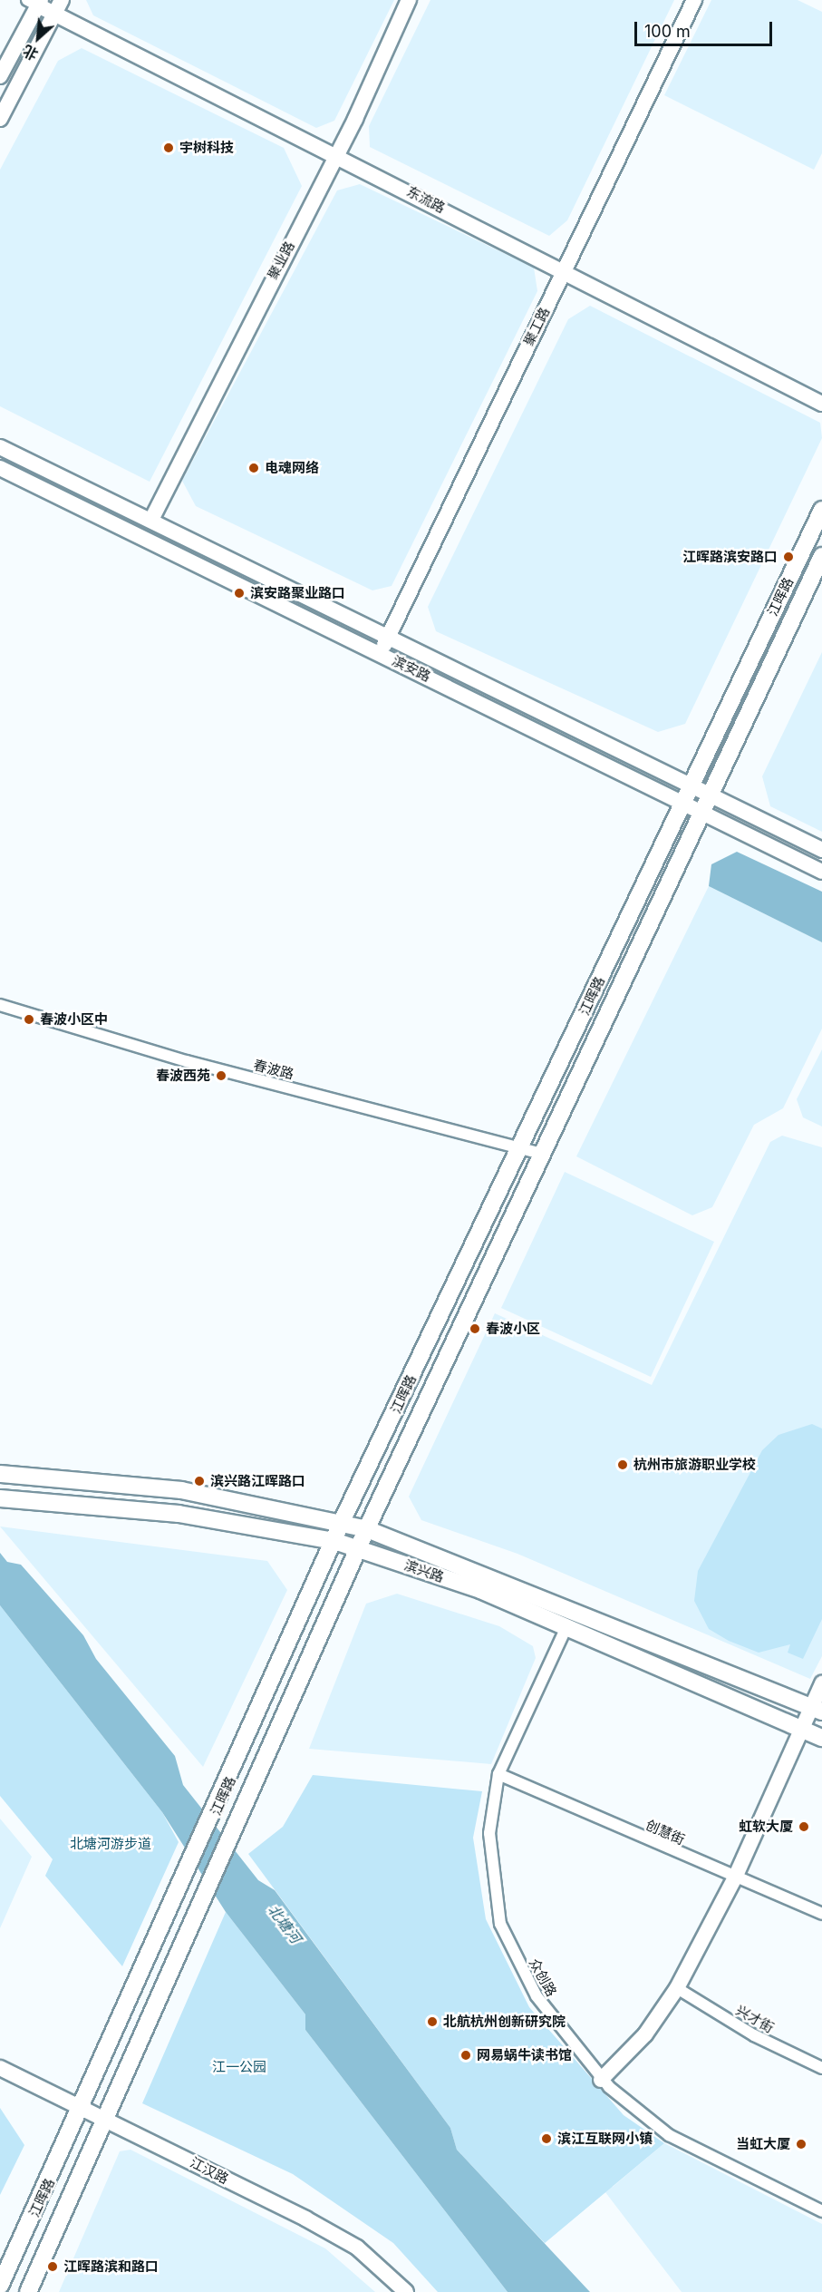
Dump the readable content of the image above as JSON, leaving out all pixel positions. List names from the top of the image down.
{
  "streets": {
    "main road": ["江晖路", "滨兴路"],
    "street": [
      "东流路",
      "聚业路",
      "聚工路",
      "滨安路",
      "春波路",
      "创慧街",
      "众创路",
      "兴才街",
      "江汉路"
    ]
  },
  "crossings": [
    ["东流路", "聚业路"],
    ["东流路", "聚工路"],
    ["聚业路", "滨安路"],
    ["聚工路", "滨安路"],
    ["江晖路", "滨安路"],
    ["江晖路", "春波路"],
    ["江晖路", "滨兴路"],
    ["江晖路", "江汉路"],
    ["滨兴路", "众创路"],
    ["创慧街", "众创路"]
  ],
  "water": ["北塘河"],
  "parks": ["北塘河游步道", "江一公园"],
  "places": [
    "宇树科技",
    "电魂网络",
    "江晖路滨安路口",
    "滨安路聚业路口",
    "春波小区中",
    "春波西苑",
    "春波小区",
    "杭州市旅游职业学校",
    "滨兴路江晖路口",
    "虹软大厦",
    "北航杭州创新研究院",
    "网易蜗牛读书馆",
    "滨江互联网小镇",
    "当虹大厦",
    "江晖路滨和路口"
  ],
  "scale_bar": "100 m",
  "north": "bottom left"
}
